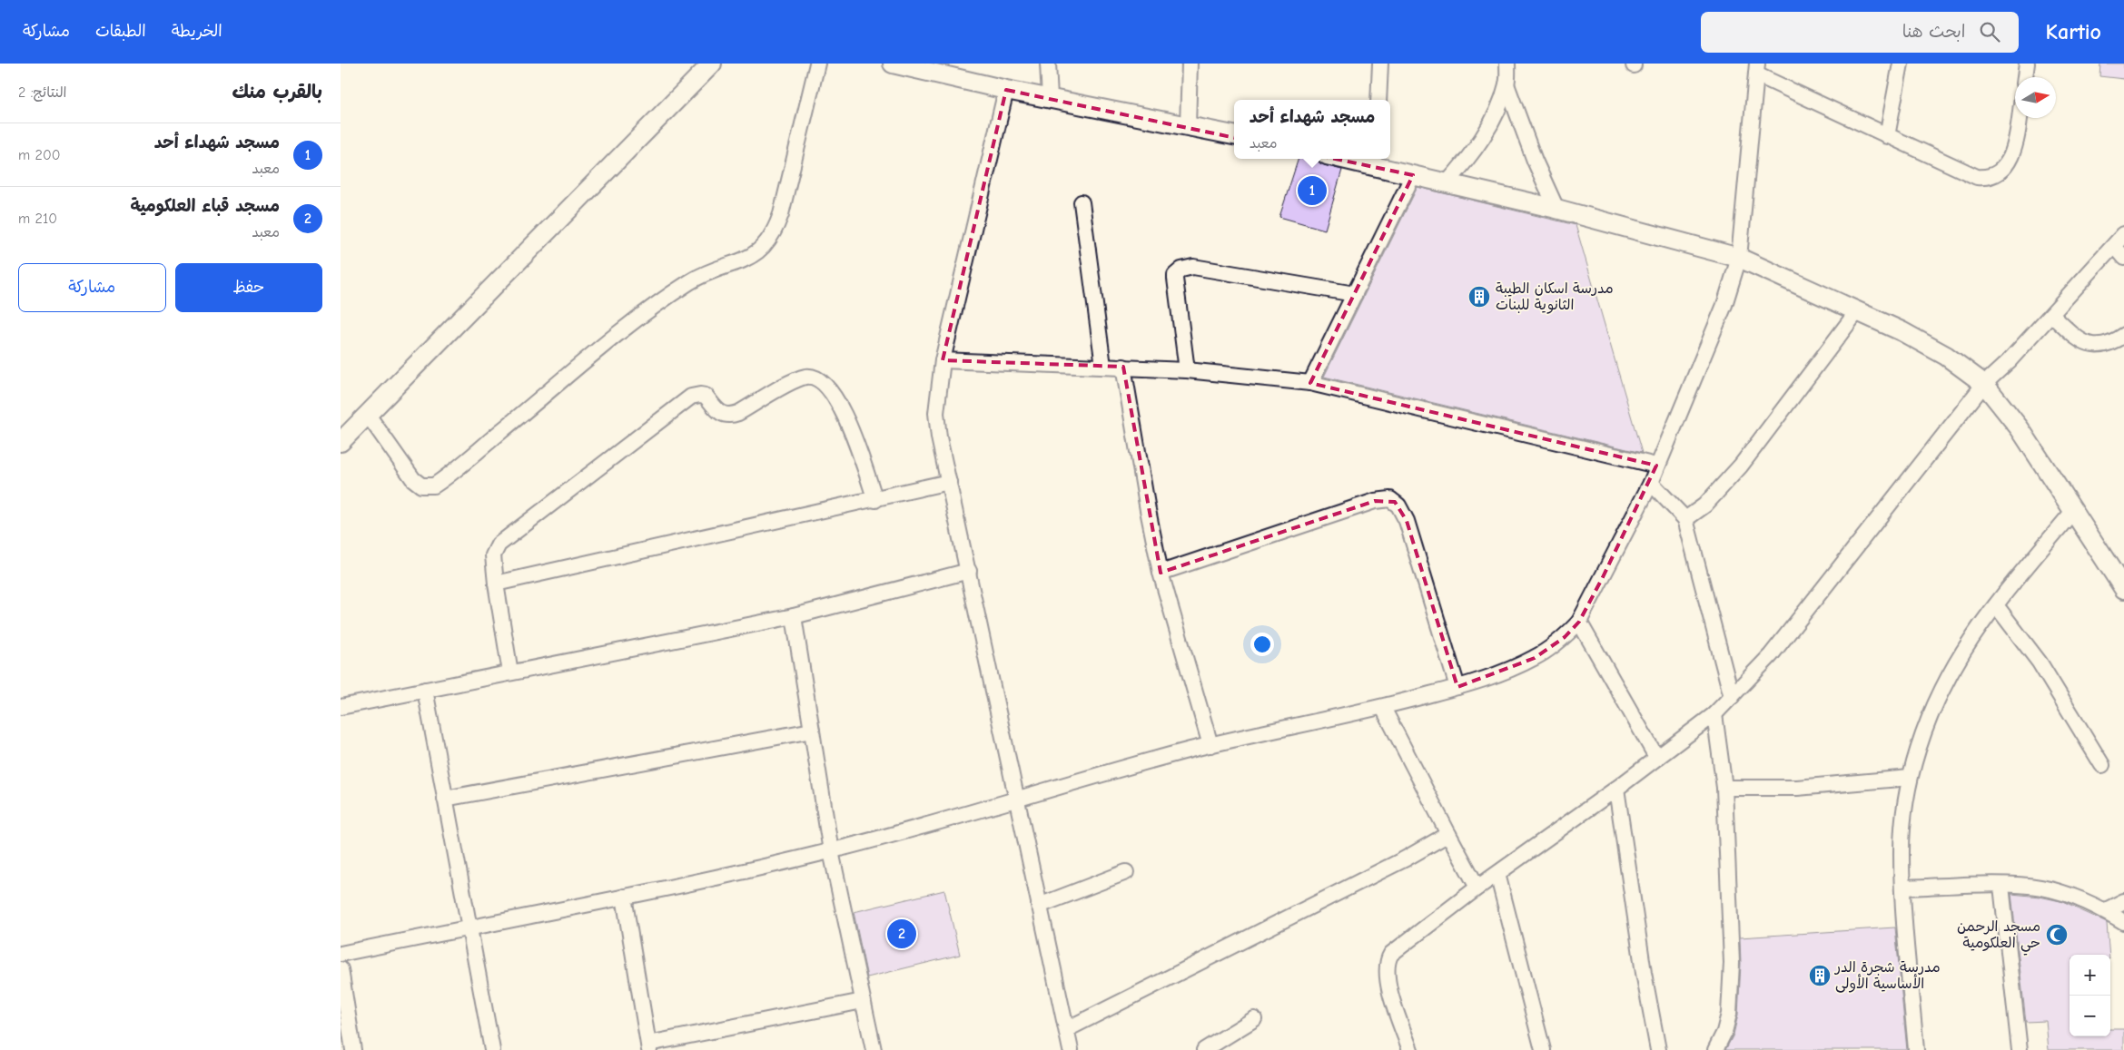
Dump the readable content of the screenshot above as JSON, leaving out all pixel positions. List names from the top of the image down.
{
  "places": {
    "building": ["مدرسة اسكان الطيبة الثانوية للبنات", "مدرسة شجرة الدر الأساسية الأولى"],
    "mosque": ["مسجد الرحمن حي العلكومية"]
  },
  "north": "right",
  "page": {
    "header": "Kartio",
    "search": "ابحث هنا",
    "nav": ["الخريطة", "الطبقات", "مشاركة"],
    "heading": ["بالقرب منك", "النتائج: 2"],
    "popup": ["مسجد شهداء أحد", "معبد"],
    "list": [
      {
        "mark": "1",
        "name": "مسجد شهداء أحد",
        "note": "معبد",
        "value": "200 m"
      },
      {
        "mark": "2",
        "name": "مسجد قباء العلكومية",
        "note": "معبد",
        "value": "210 m"
      }
    ],
    "pins": ["1", "2"],
    "buttons": ["حفظ", "مشاركة"],
    "map_buttons": ["+", "−"]
  }
}
